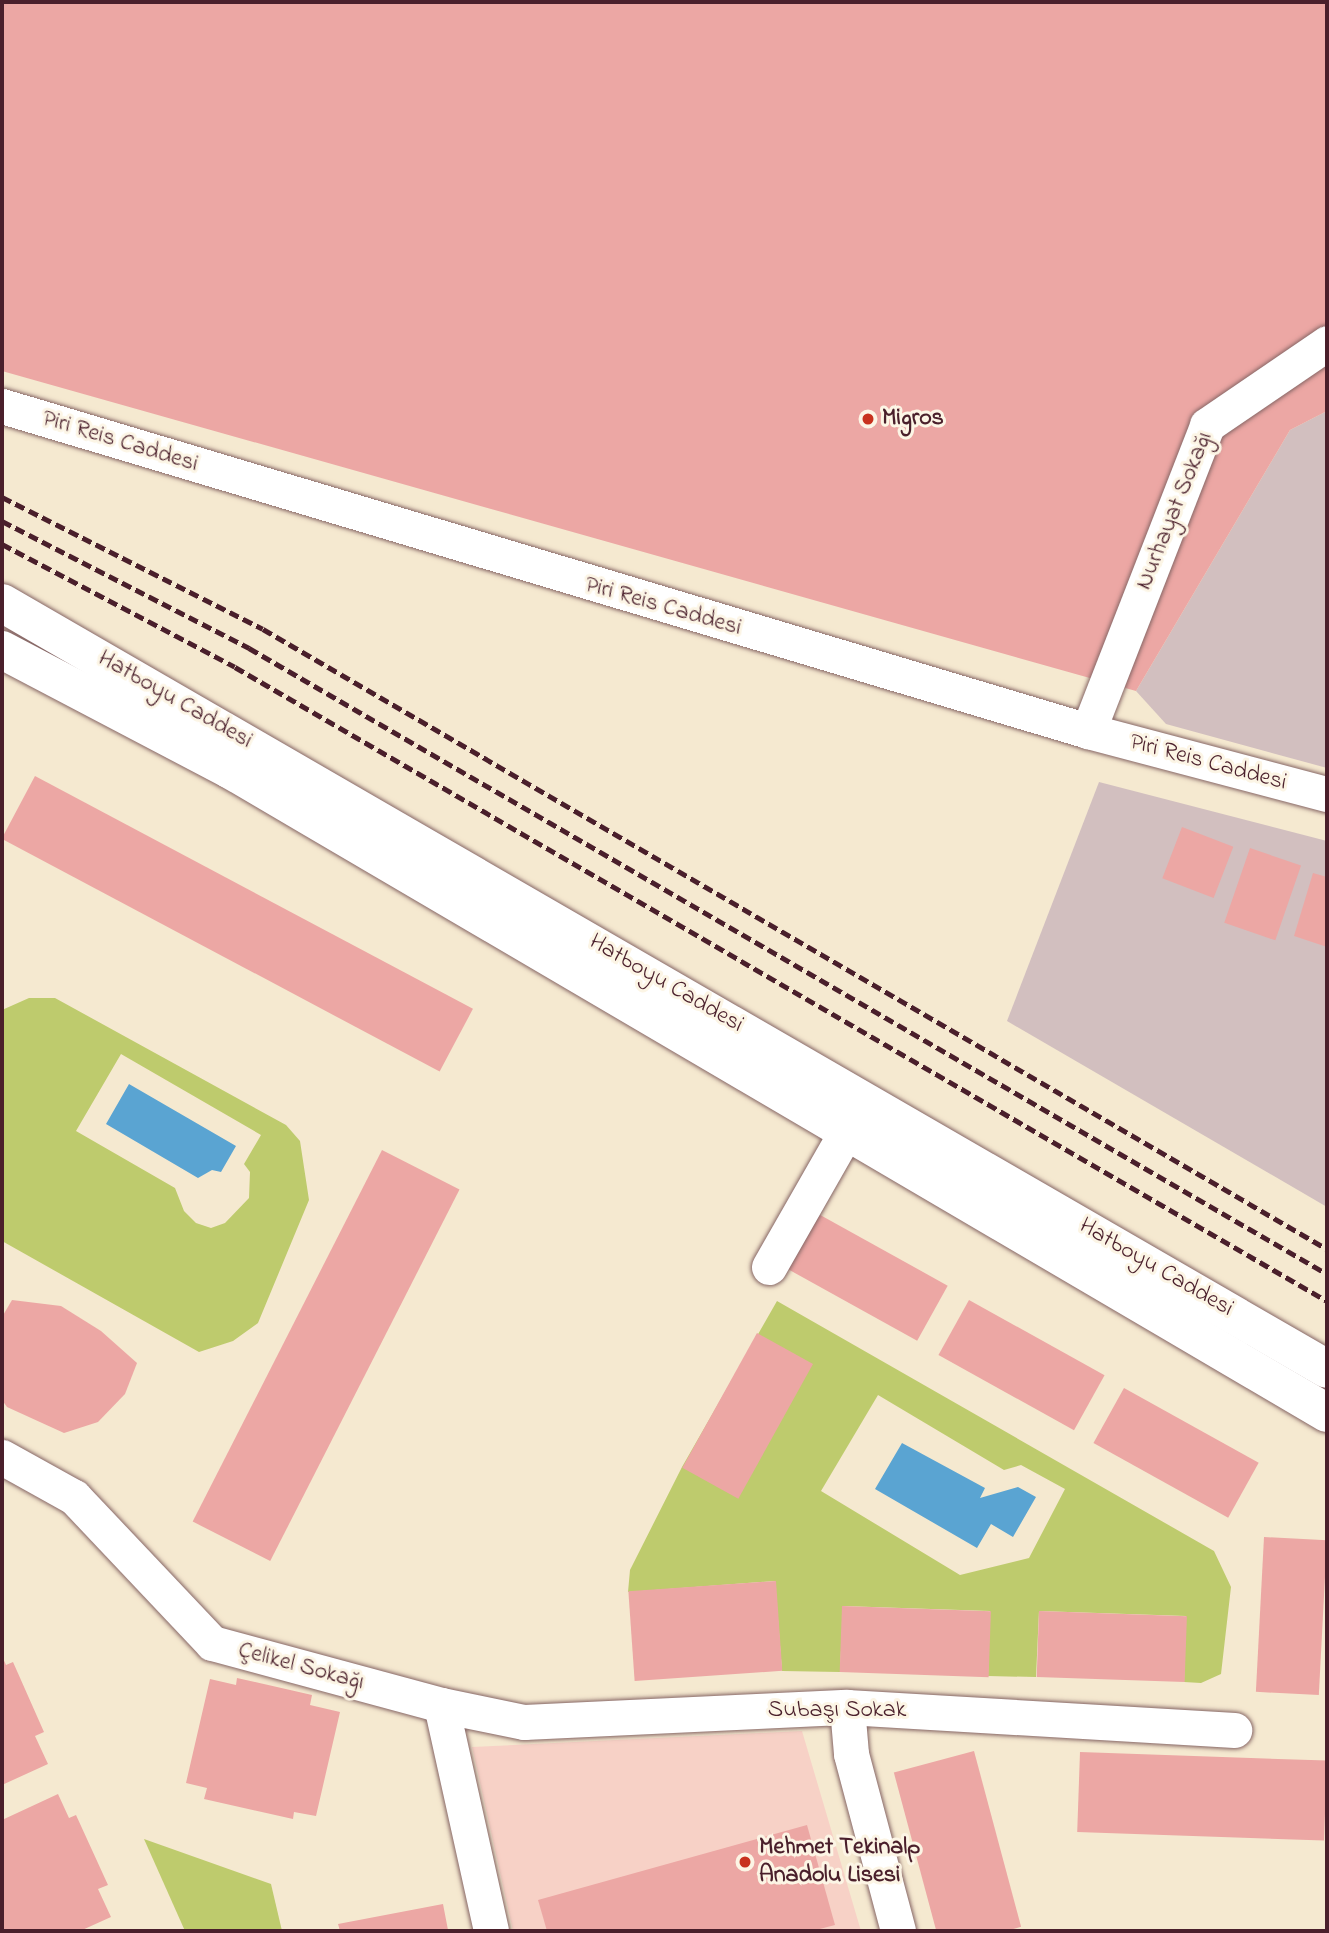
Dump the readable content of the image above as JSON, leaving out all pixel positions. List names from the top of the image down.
{
  "streets": {
    "main road": ["Hatboyu Caddesi"],
    "street": [
      "Piri Reis Caddesi",
      "Nurhayat Sokağı",
      "Çelikel Sokağı",
      "Subaşı Sokak"
    ]
  },
  "crossings": [
    ["Piri Reis Caddesi", "Nurhayat Sokağı"],
    ["Çelikel Sokağı", "Subaşı Sokak"]
  ],
  "places": ["Migros", "Mehmet Tekinalp Anadolu Lisesi"]
}
